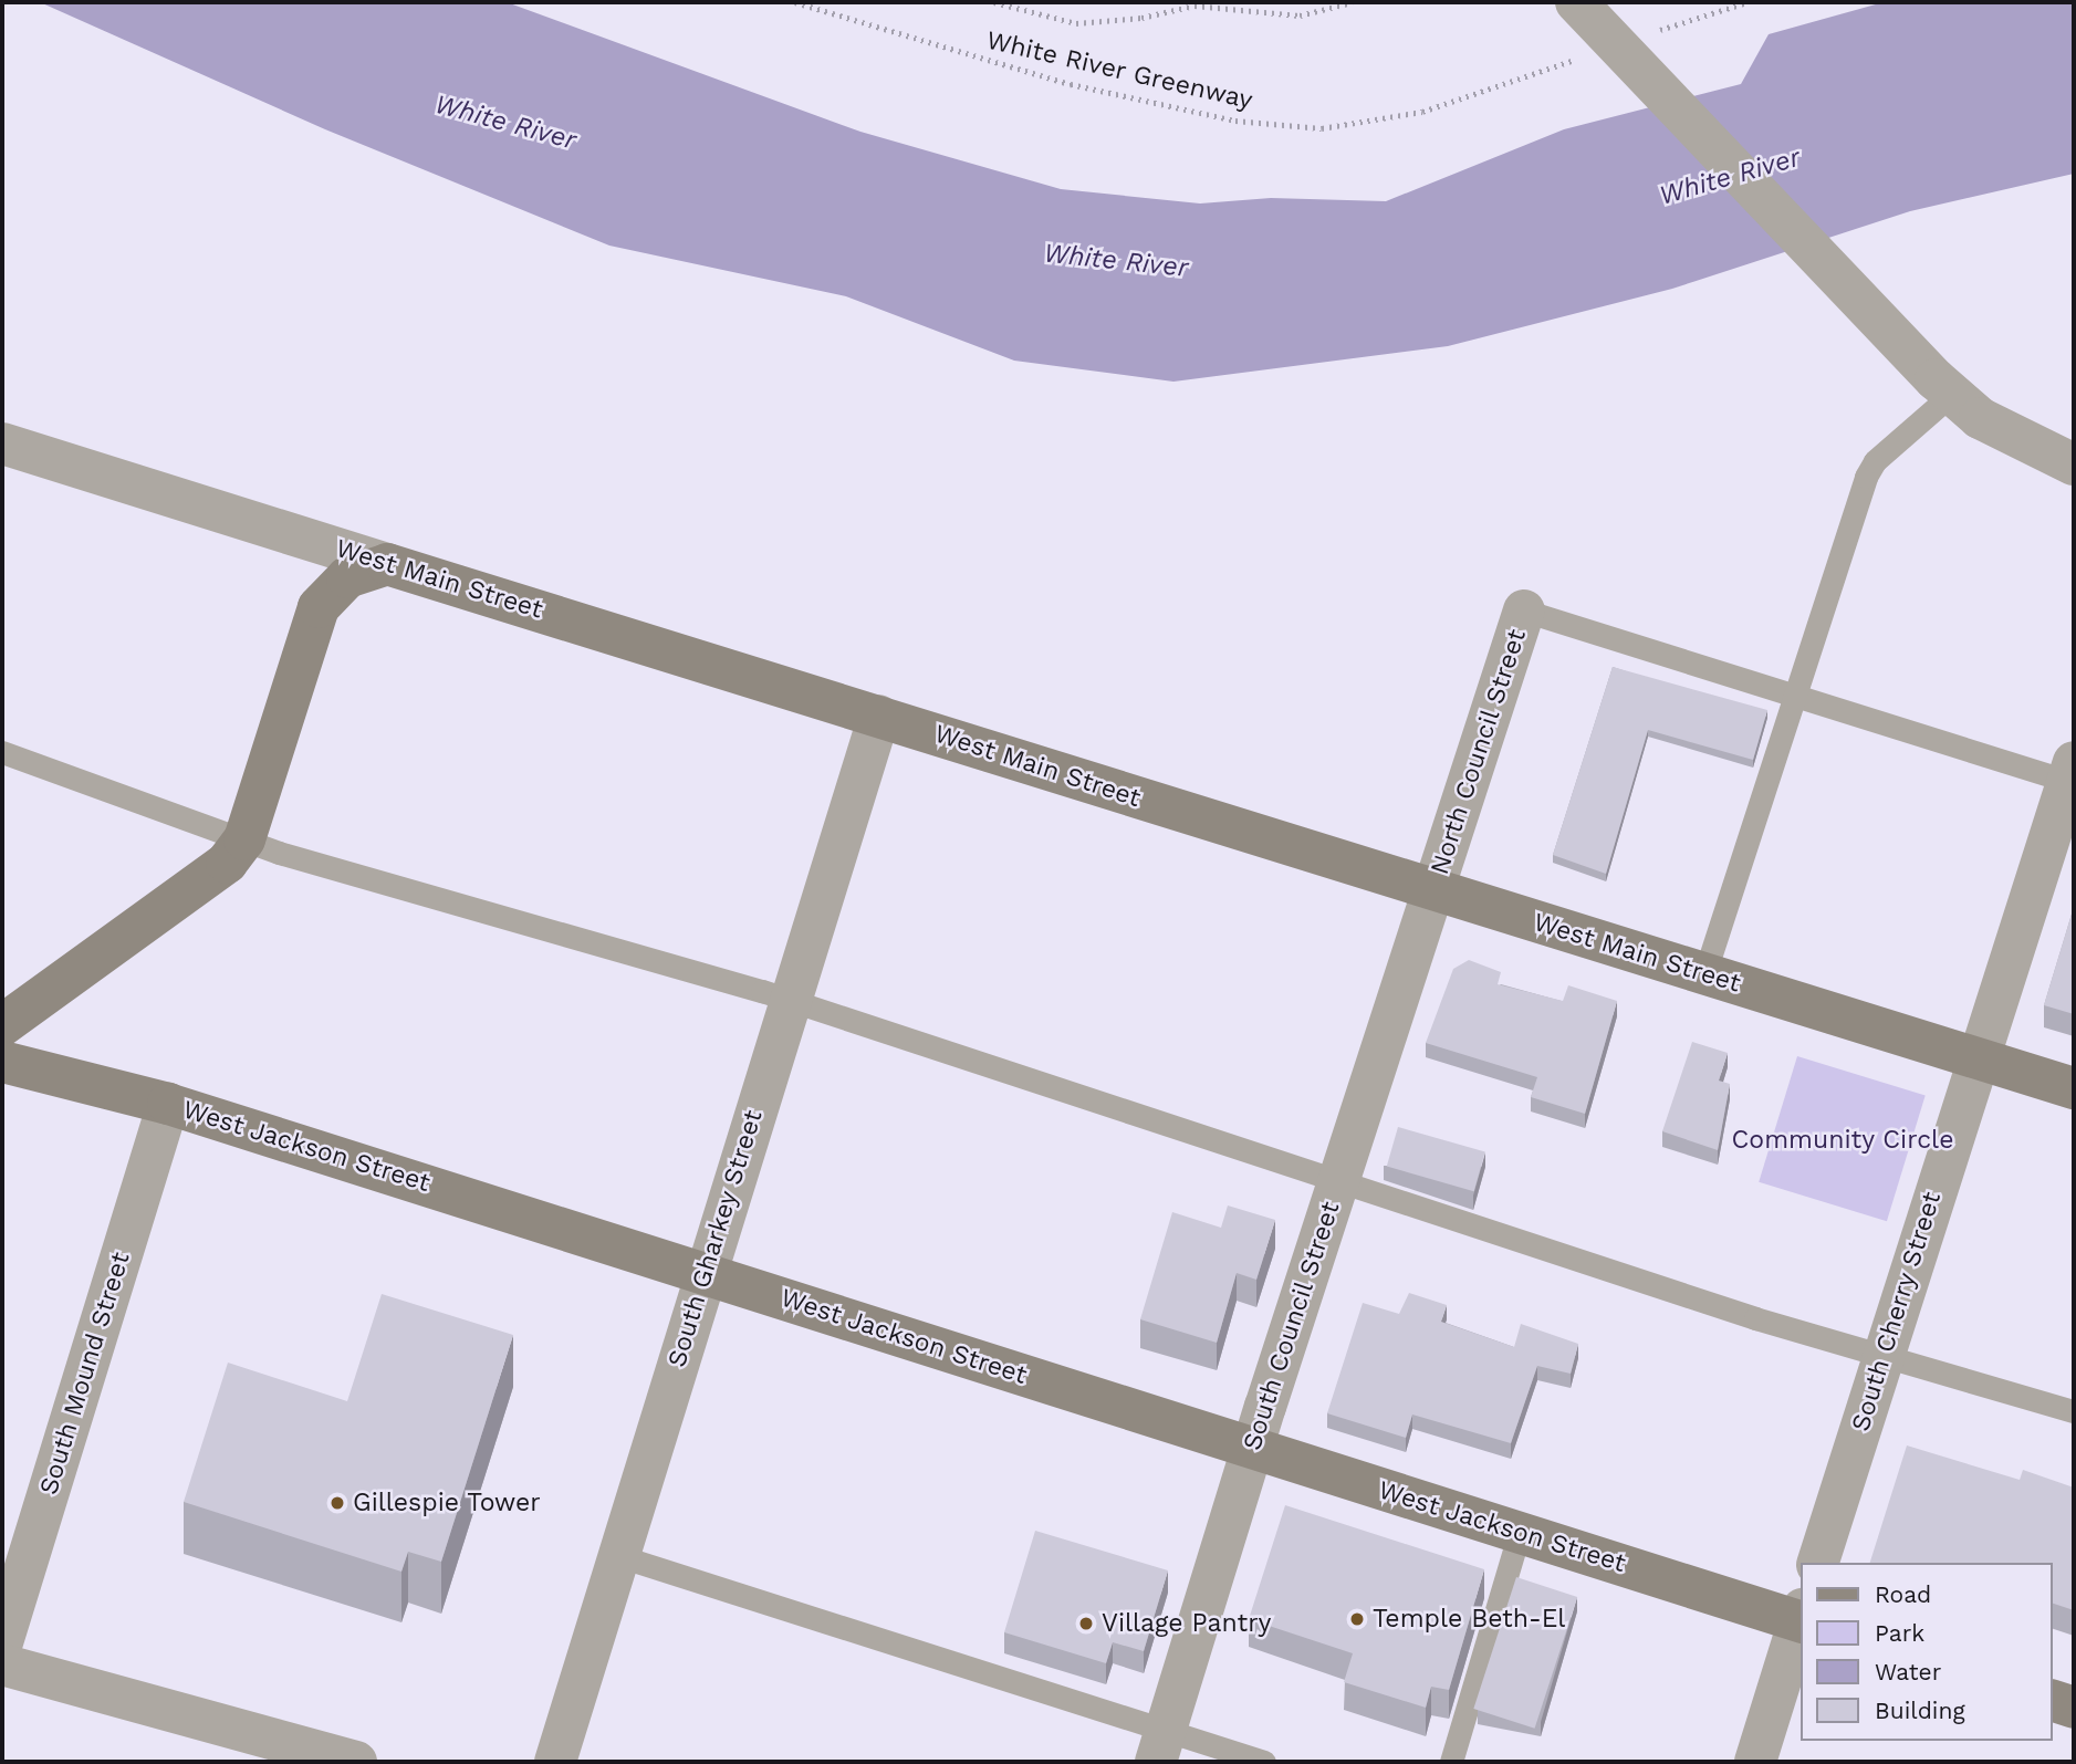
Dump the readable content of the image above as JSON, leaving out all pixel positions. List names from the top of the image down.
{
  "streets": {
    "main road": ["West Main Street", "West Jackson Street"],
    "street": [
      "North Council Street",
      "South Gharkey Street",
      "South Cherry Street",
      "South Council Street",
      "South Mound Street"
    ],
    "path": ["White River Greenway"]
  },
  "crossings": [
    ["West Main Street", "North Council Street"],
    ["West Main Street", "South Gharkey Street"],
    ["West Main Street", "South Cherry Street"],
    ["West Main Street", "South Council Street"],
    ["North Council Street", "South Council Street"],
    ["West Jackson Street", "South Gharkey Street"],
    ["West Jackson Street", "South Council Street"],
    ["West Jackson Street", "South Mound Street"]
  ],
  "water": ["White River"],
  "parks": ["Community Circle"],
  "places": ["Gillespie Tower", "Temple Beth-El", "Village Pantry"],
  "legend": [
    "Road",
    "Park",
    "Water",
    "Building"
  ]
}
